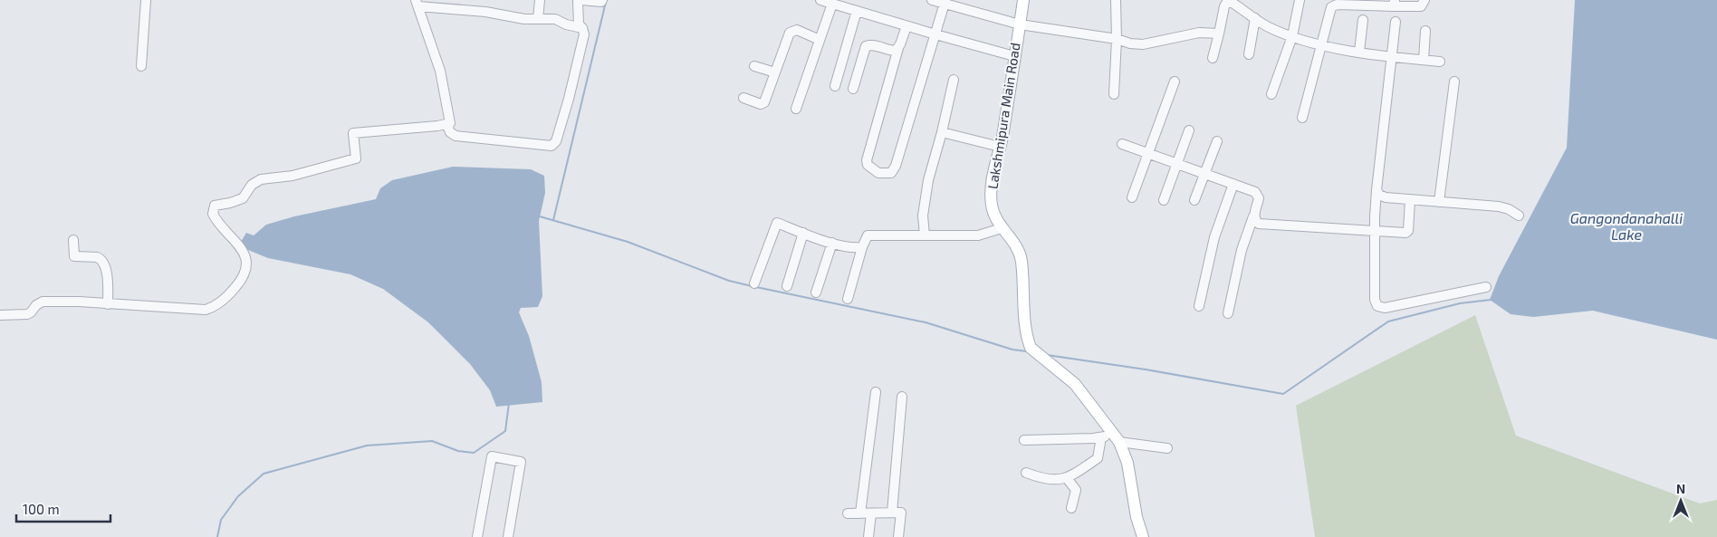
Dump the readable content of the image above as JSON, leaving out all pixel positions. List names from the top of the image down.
{
  "streets": {
    "main road": ["Lakshmipura Main Road"]
  },
  "water": ["Gangondanahalli Lake"],
  "scale_bar": "100 m",
  "north": "top"
}
